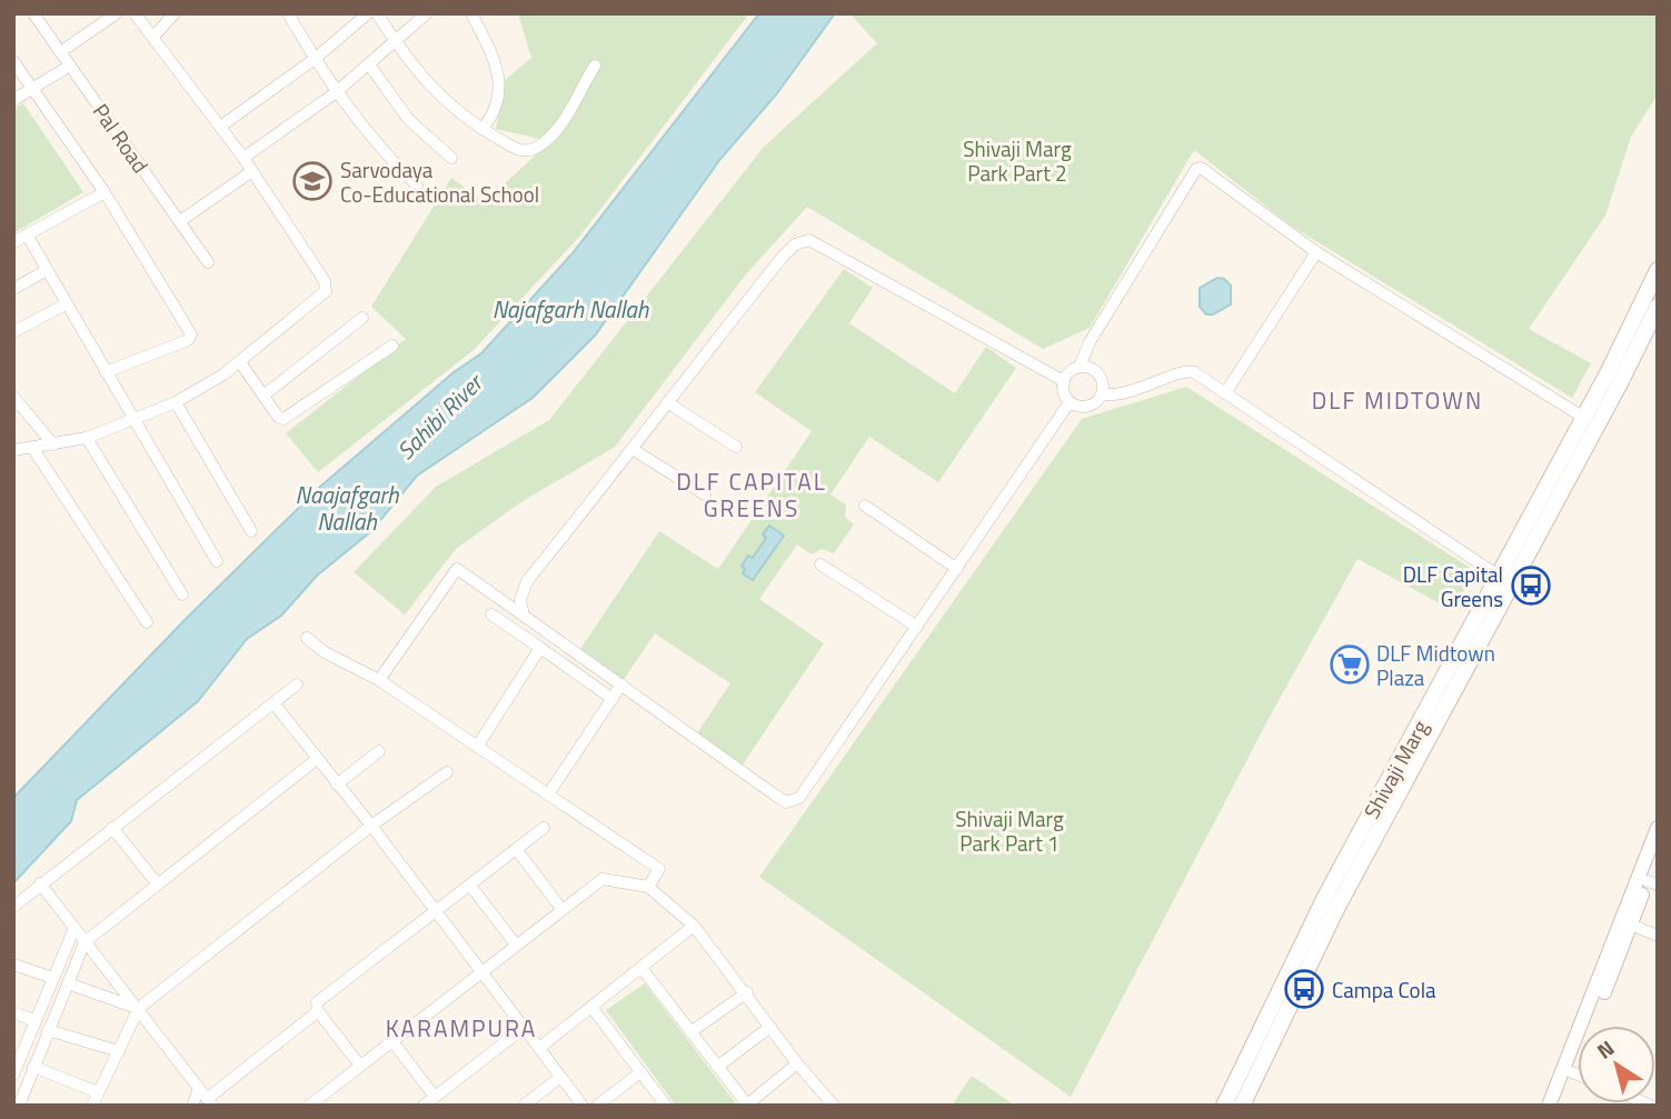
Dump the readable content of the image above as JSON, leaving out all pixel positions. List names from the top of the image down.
{
  "streets": {
    "main road": ["Shivaji Marg"],
    "street": ["Pal Road"]
  },
  "districts": ["DLF MIDTOWN", "DLF CAPITAL GREENS", "KARAMPURA"],
  "water": ["Najafgarh Nallah", "Sahibi River", "Naajafgarh Nallah"],
  "parks": ["Shivaji Marg Park Part 2", "Shivaji Marg Park Part 1"],
  "places": {
    "school or university": ["Sarvodaya Co-Educational School"],
    "bus stop": ["DLF Capital Greens", "Campa Cola"],
    "supermarket": ["DLF Midtown Plaza"]
  },
  "north": "top left"
}
